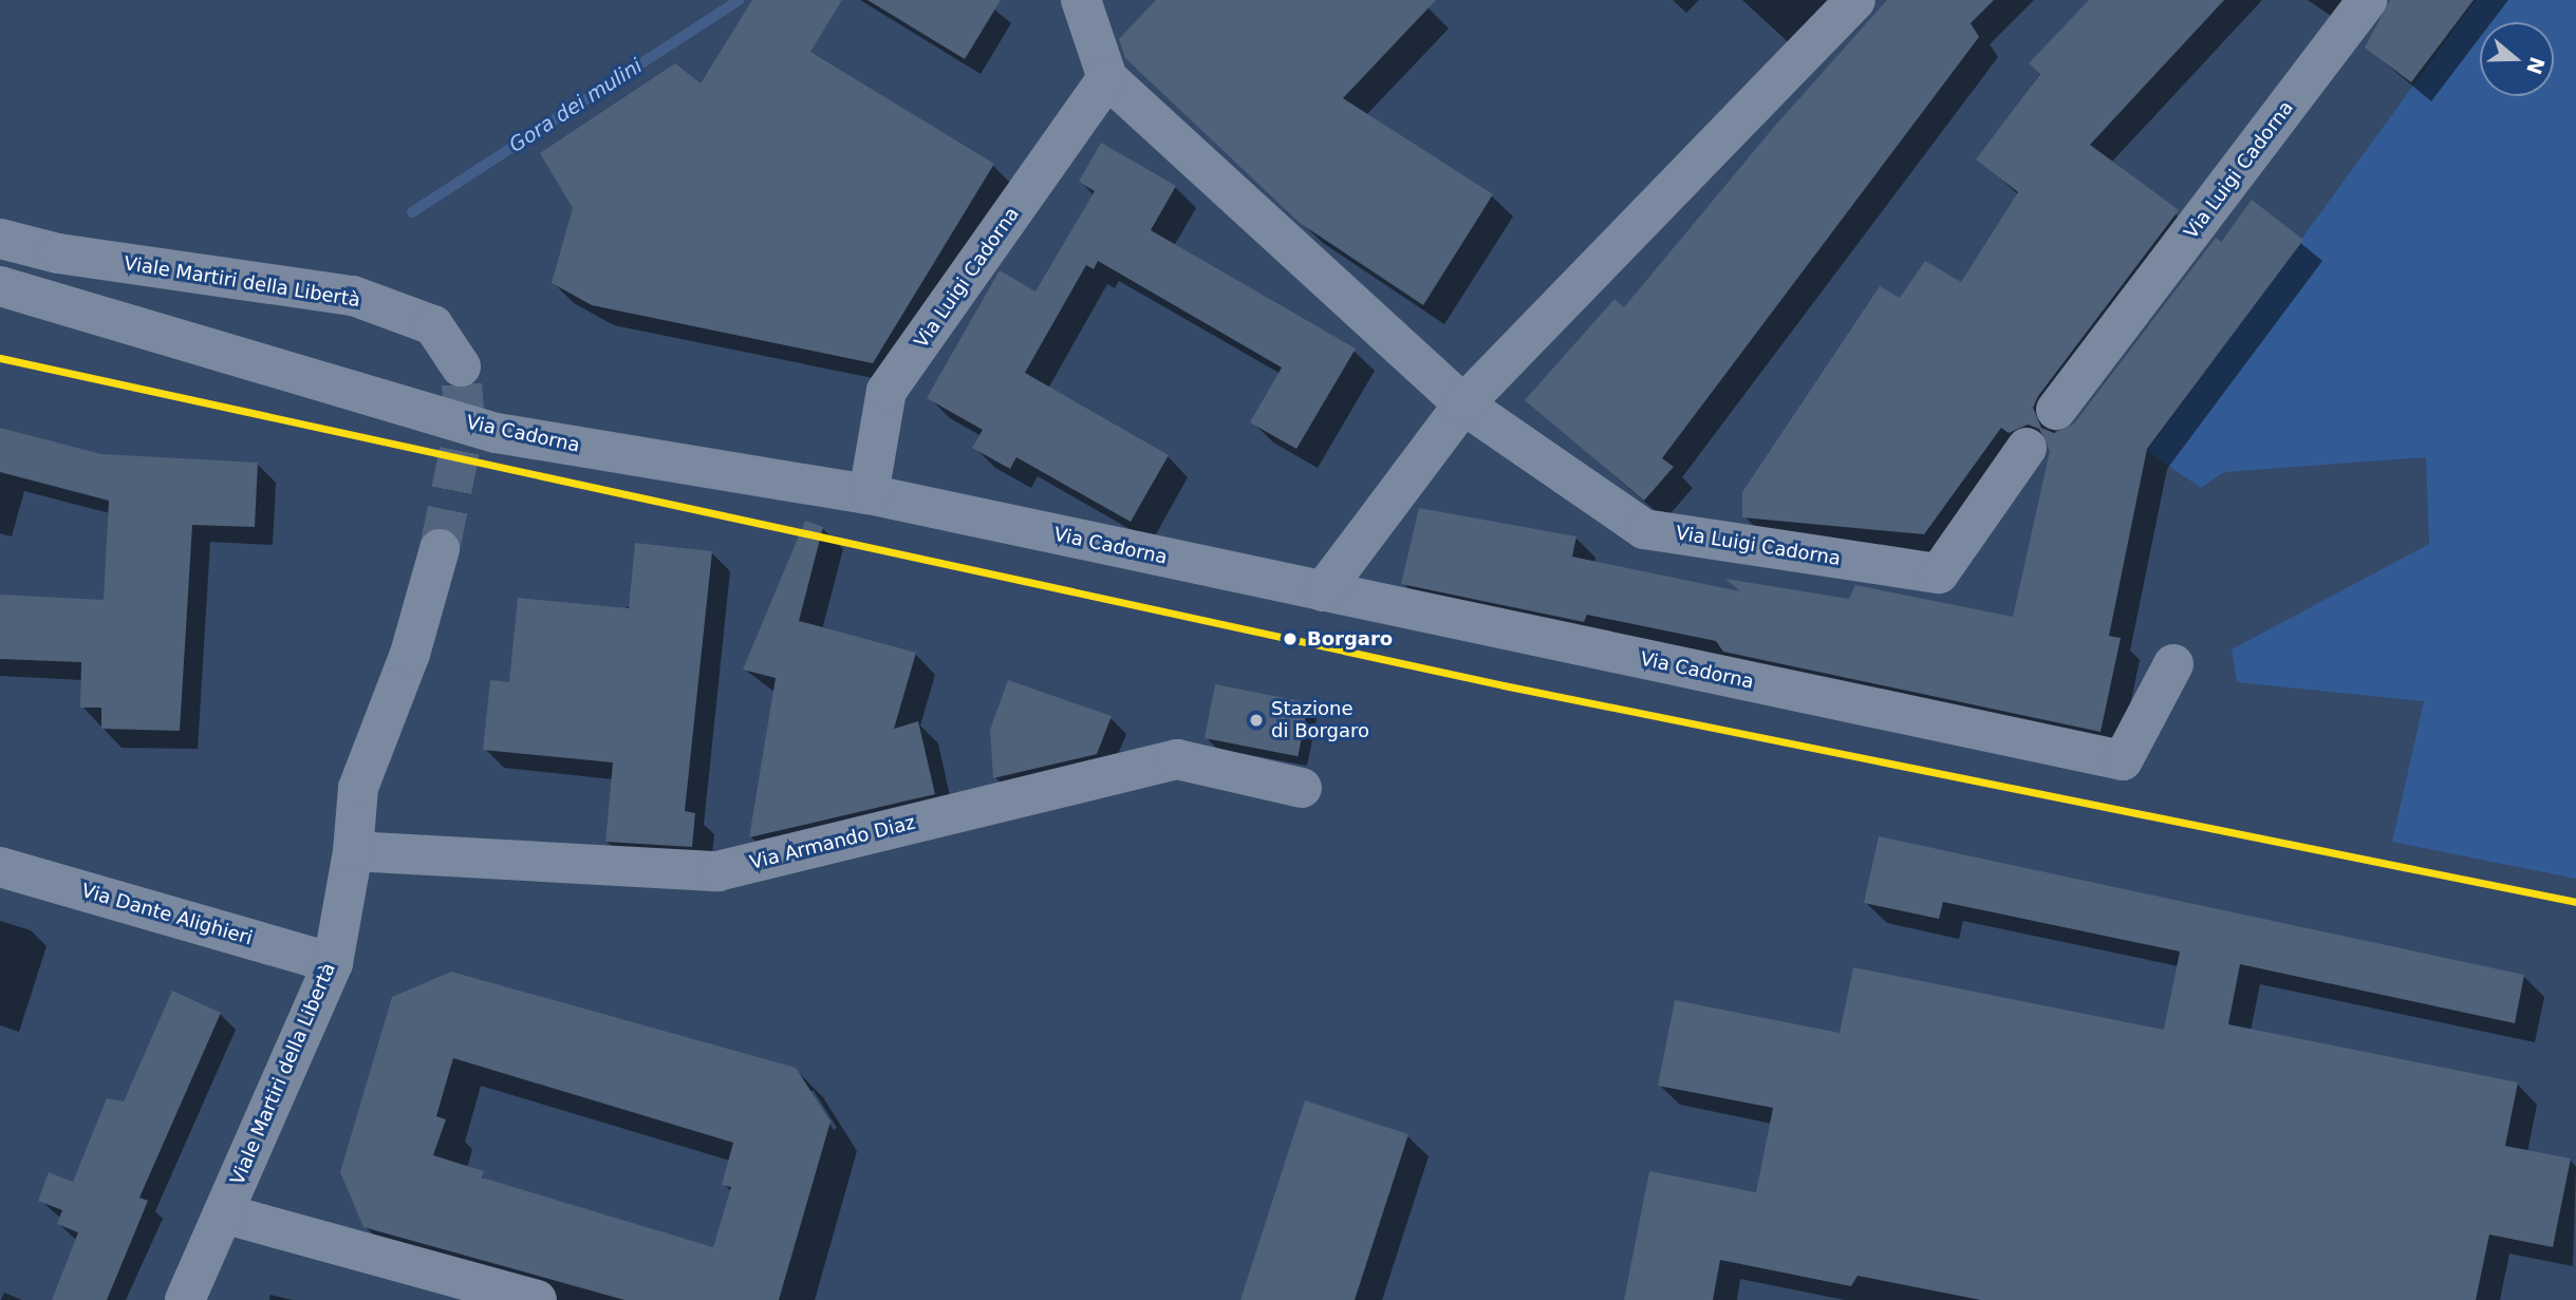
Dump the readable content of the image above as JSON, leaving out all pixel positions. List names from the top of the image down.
{
  "streets": {
    "street": [
      "Via Luigi Cadorna",
      "Viale Martiri della Libertà",
      "Via Cadorna",
      "Via Armando Diaz",
      "Via Dante Alighieri"
    ]
  },
  "crossings": [
    ["Via Luigi Cadorna", "Via Cadorna"],
    ["Viale Martiri della Libertà", "Via Armando Diaz"],
    ["Viale Martiri della Libertà", "Via Dante Alighieri"]
  ],
  "water": ["Gora dei mulini"],
  "places": ["Borgaro", "Stazione di Borgaro"],
  "north": "right"
}
